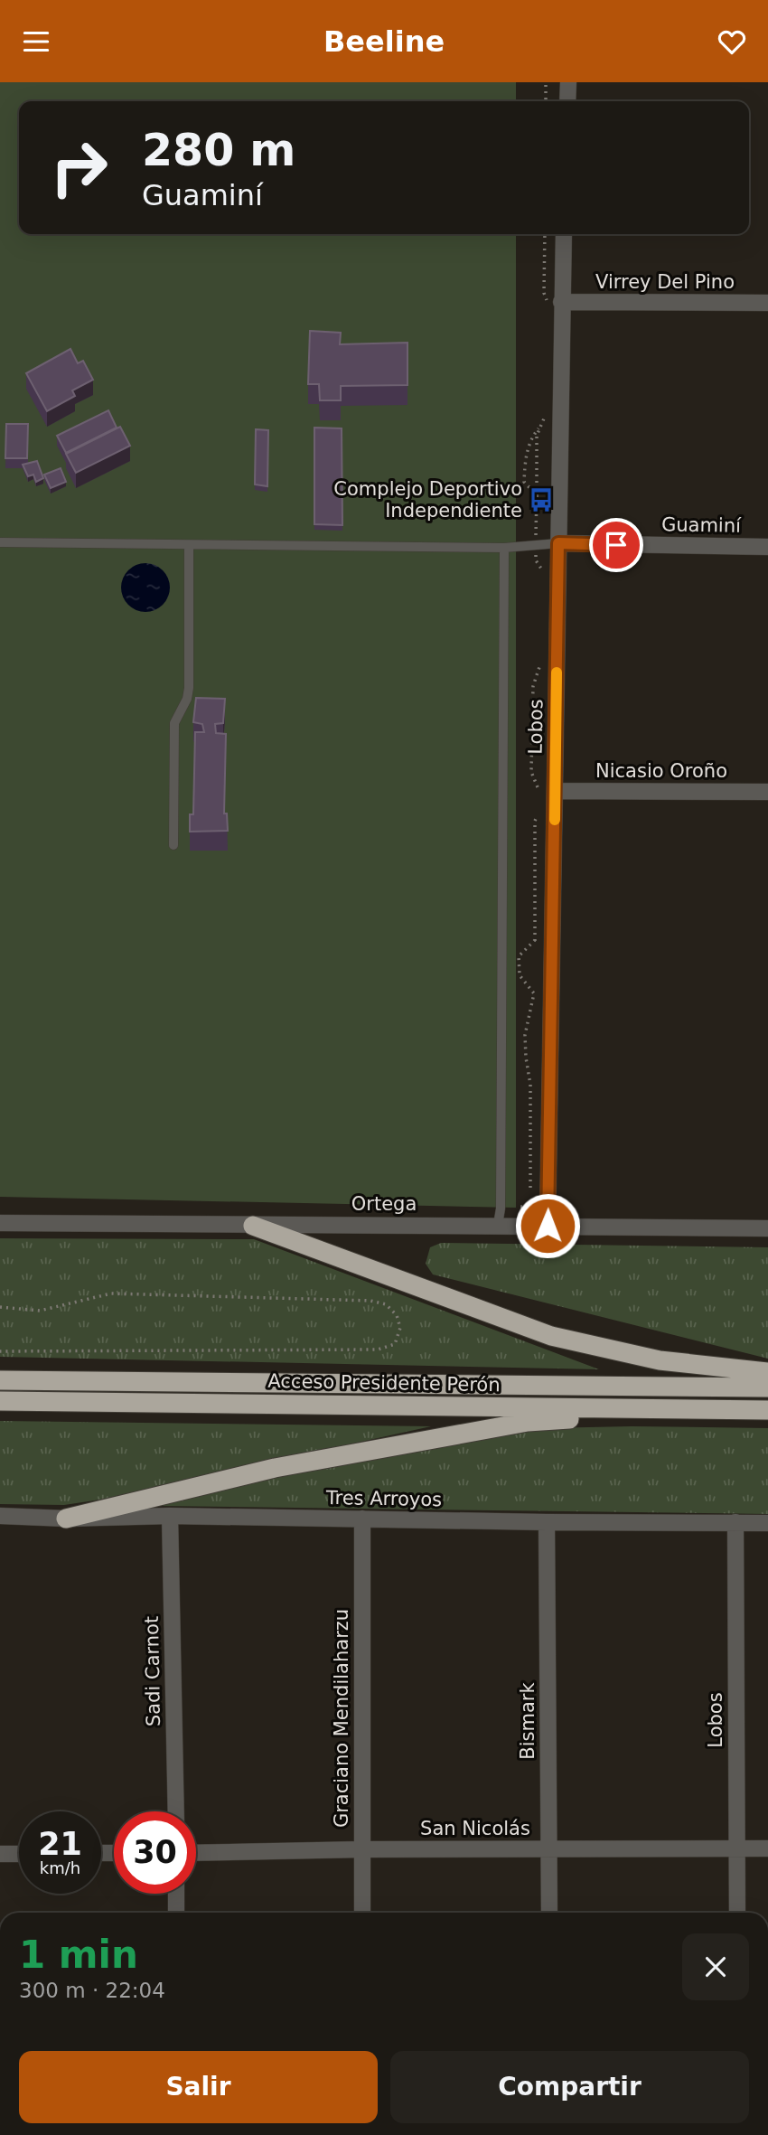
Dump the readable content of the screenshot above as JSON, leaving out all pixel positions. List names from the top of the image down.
{
  "streets": {
    "highway": ["Acceso Presidente Perón"],
    "street": [
      "Virrey Del Pino",
      "Guaminí",
      "Lobos",
      "Nicasio Oroño",
      "Ortega",
      "Tres Arroyos",
      "Sadi Carnot",
      "Graciano Mendilaharzu",
      "Bismark",
      "San Nicolás"
    ]
  },
  "crossings": [
    ["Virrey Del Pino", "Lobos"],
    ["Guaminí", "Lobos"],
    ["Lobos", "Nicasio Oroño"],
    ["Lobos", "Ortega"],
    ["Lobos", "Tres Arroyos"],
    ["Lobos", "San Nicolás"],
    ["Tres Arroyos", "Sadi Carnot"],
    ["Tres Arroyos", "Graciano Mendilaharzu"],
    ["Tres Arroyos", "Bismark"],
    ["Graciano Mendilaharzu", "San Nicolás"],
    ["Bismark", "San Nicolás"]
  ],
  "places": {
    "bus stop": ["Complejo Deportivo Independiente"]
  },
  "page": {
    "header": "Beeline",
    "turn": ["280 m", "Guaminí"],
    "speed": "21 km/h",
    "limit": "30",
    "heading": ["1 min", "300 m · 22:04"],
    "buttons": ["Salir", "Compartir"]
  }
}
